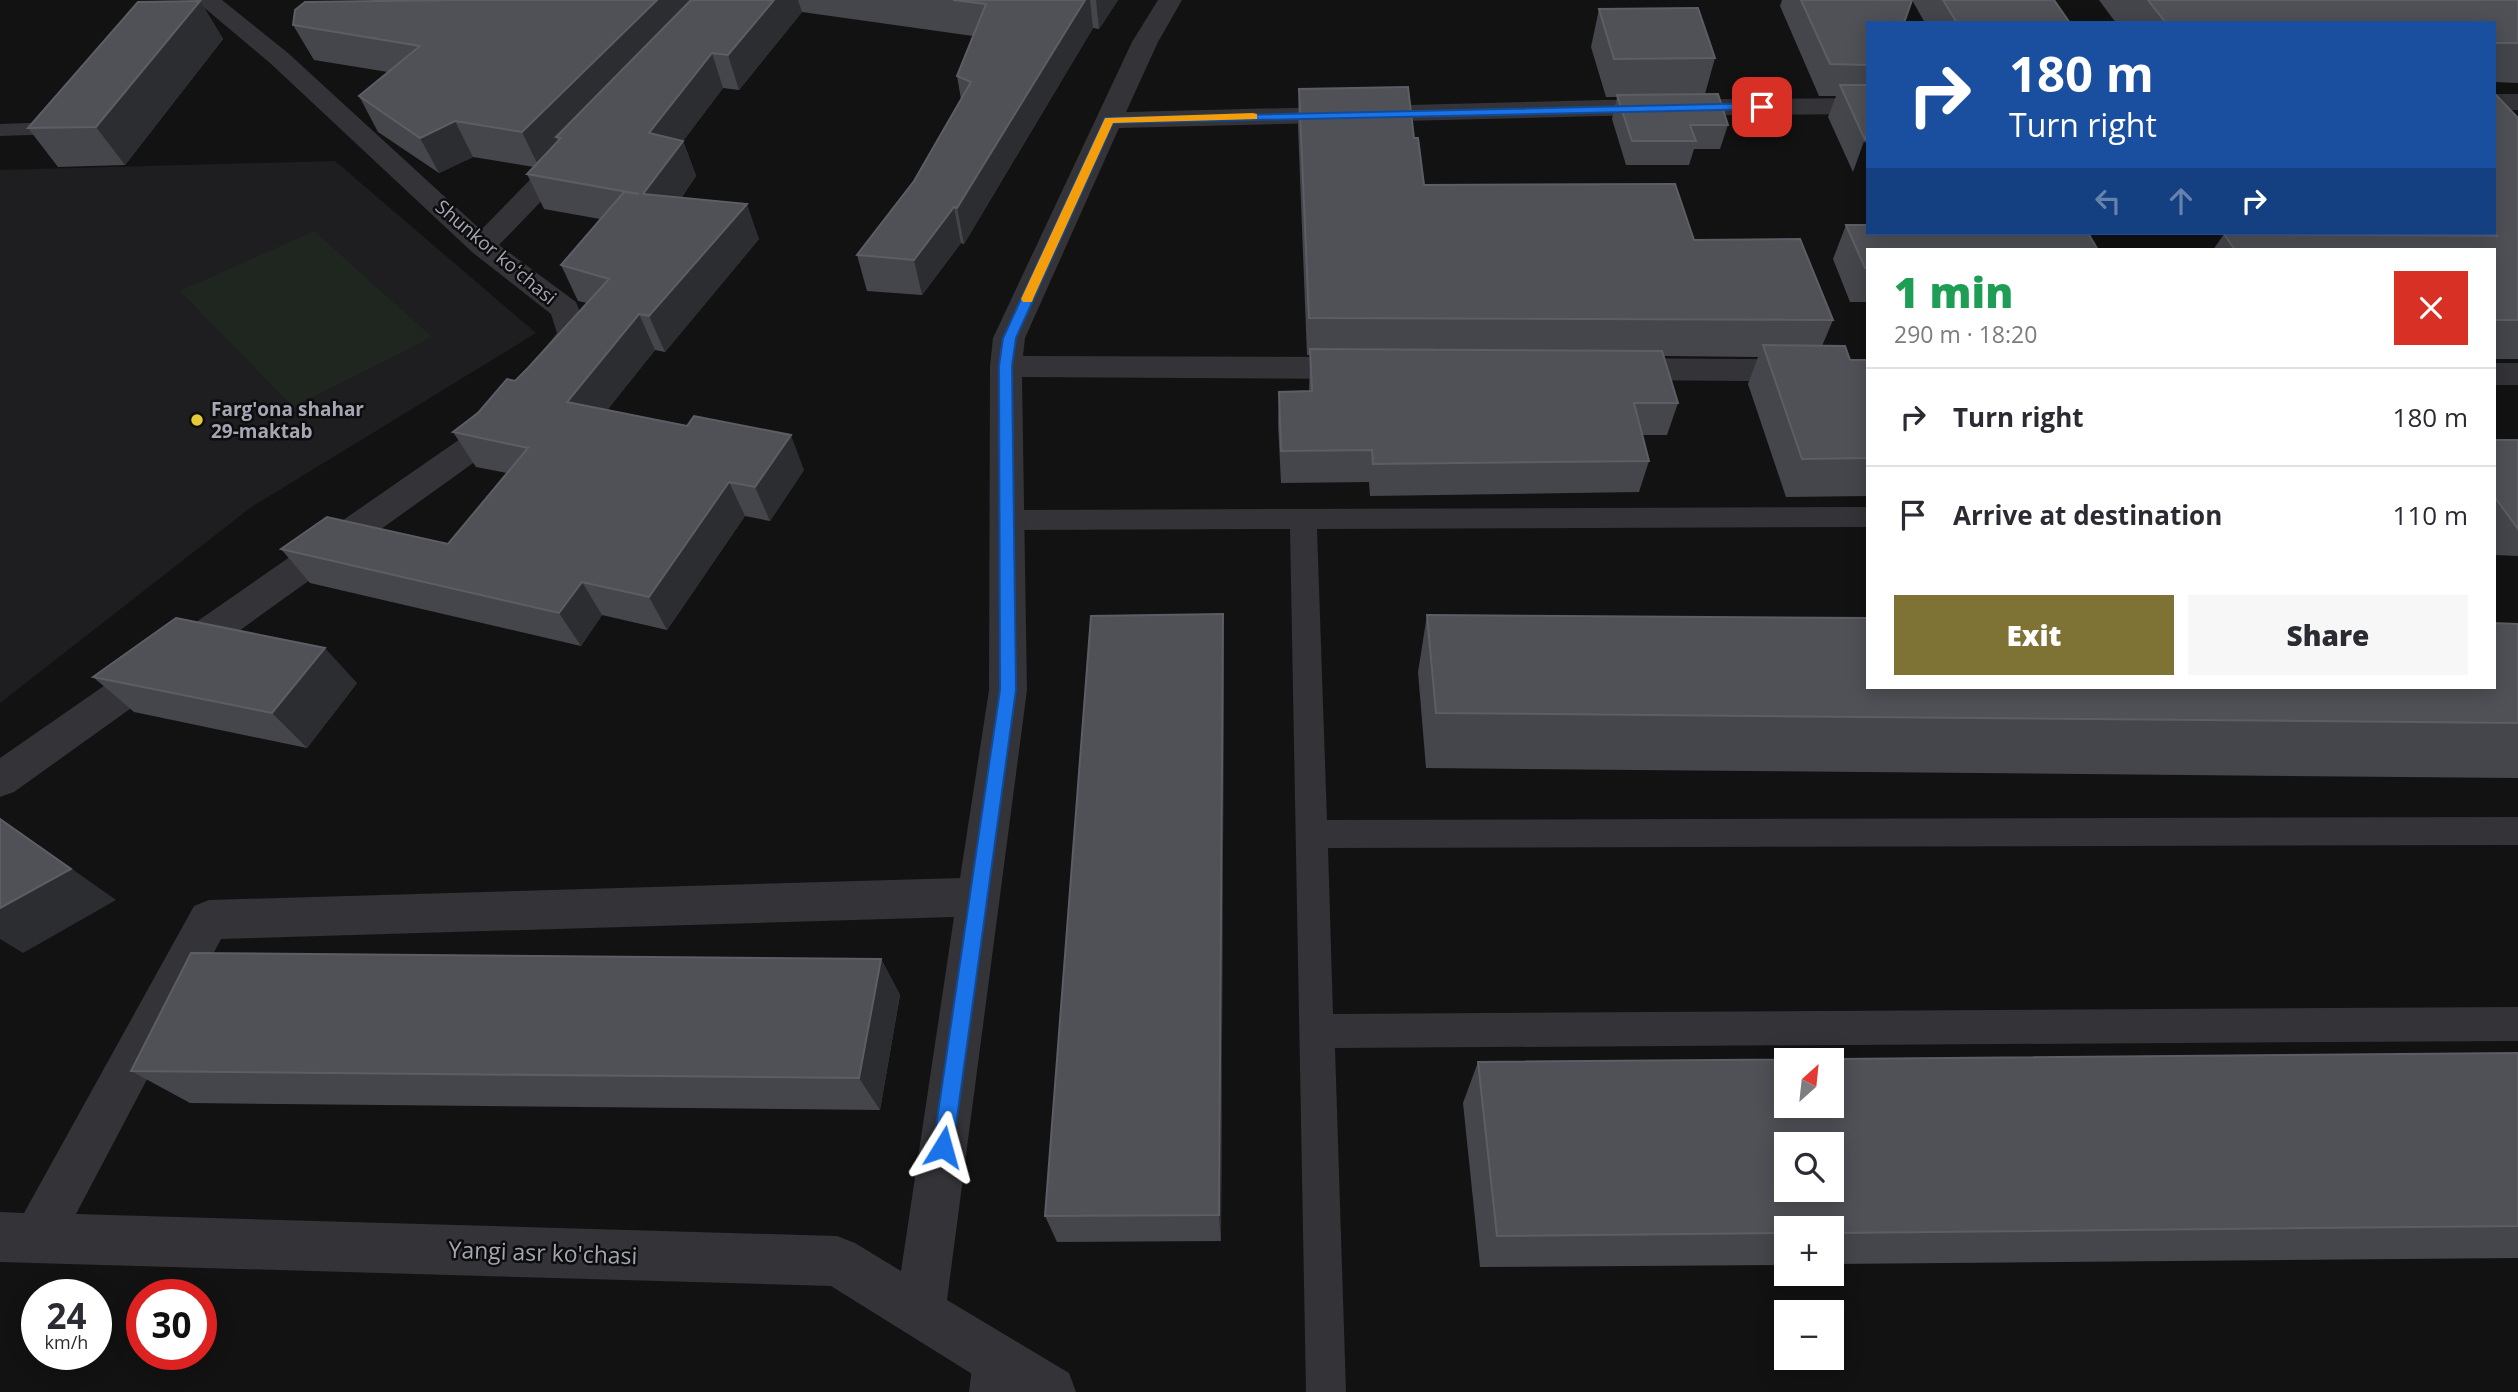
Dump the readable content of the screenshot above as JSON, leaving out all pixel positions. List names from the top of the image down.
{
  "streets": {
    "street": ["Shunkor koʻchasi", "Yangi asr ko'chasi"]
  },
  "places": ["Farg'ona shahar 29-maktab"],
  "north": "top right",
  "page": {
    "turn": ["180 m", "Turn right"],
    "heading": ["1 min", "290 m · 18:20"],
    "list": [
      {
        "name": "Turn right",
        "value": "180 m"
      },
      {
        "name": "Arrive at destination",
        "value": "110 m"
      }
    ],
    "buttons": ["Exit", "Share"],
    "map_buttons": ["+", "−"],
    "speed": "24 km/h",
    "limit": "30"
  }
}
